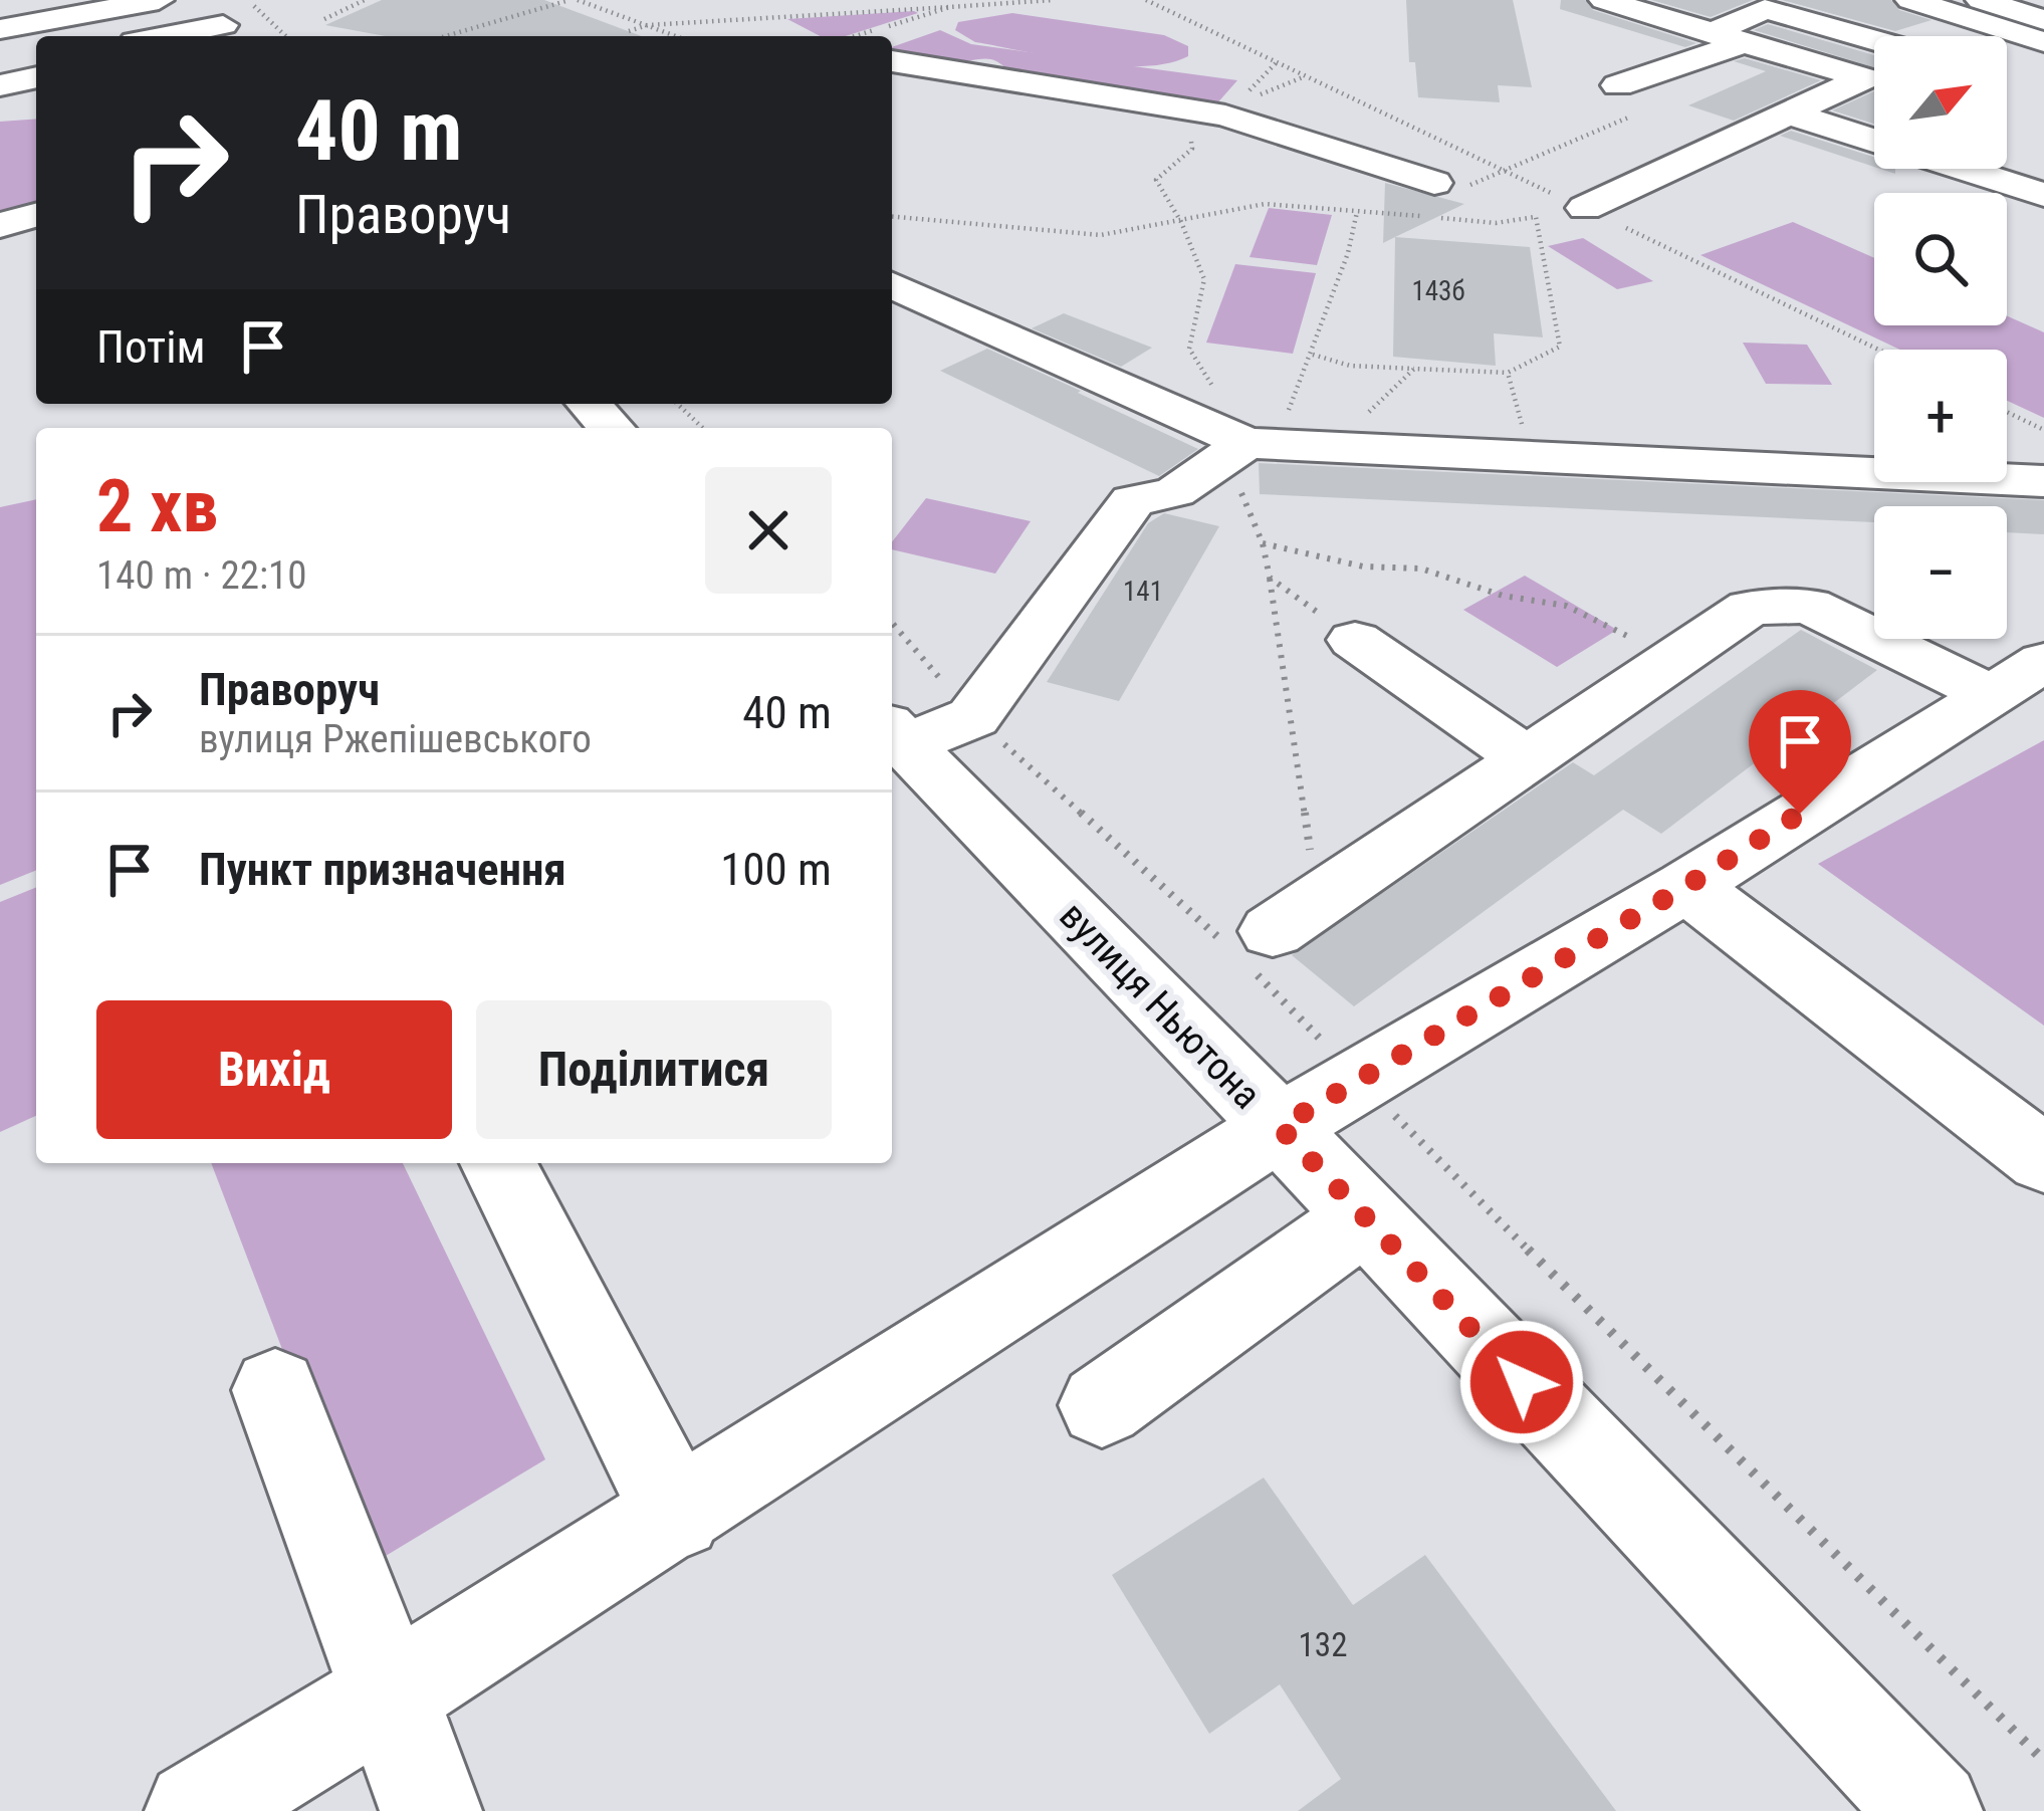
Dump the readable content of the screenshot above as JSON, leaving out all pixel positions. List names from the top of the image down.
{
  "streets": {
    "street": ["вулиця Ньютона"]
  },
  "house_numbers": ["143б", "141", "132"],
  "north": "top right",
  "page": {
    "map_buttons": ["+", "−"],
    "turn": ["40 m", "Праворуч"],
    "then": "Потім",
    "heading": ["2 хв", "140 m · 22:10"],
    "list": [
      {
        "name": "Праворуч",
        "note": "вулиця Ржепішевського",
        "value": "40 m"
      },
      {
        "name": "Пункт призначення",
        "value": "100 m"
      }
    ],
    "buttons": ["Вихід", "Поділитися"]
  }
}
